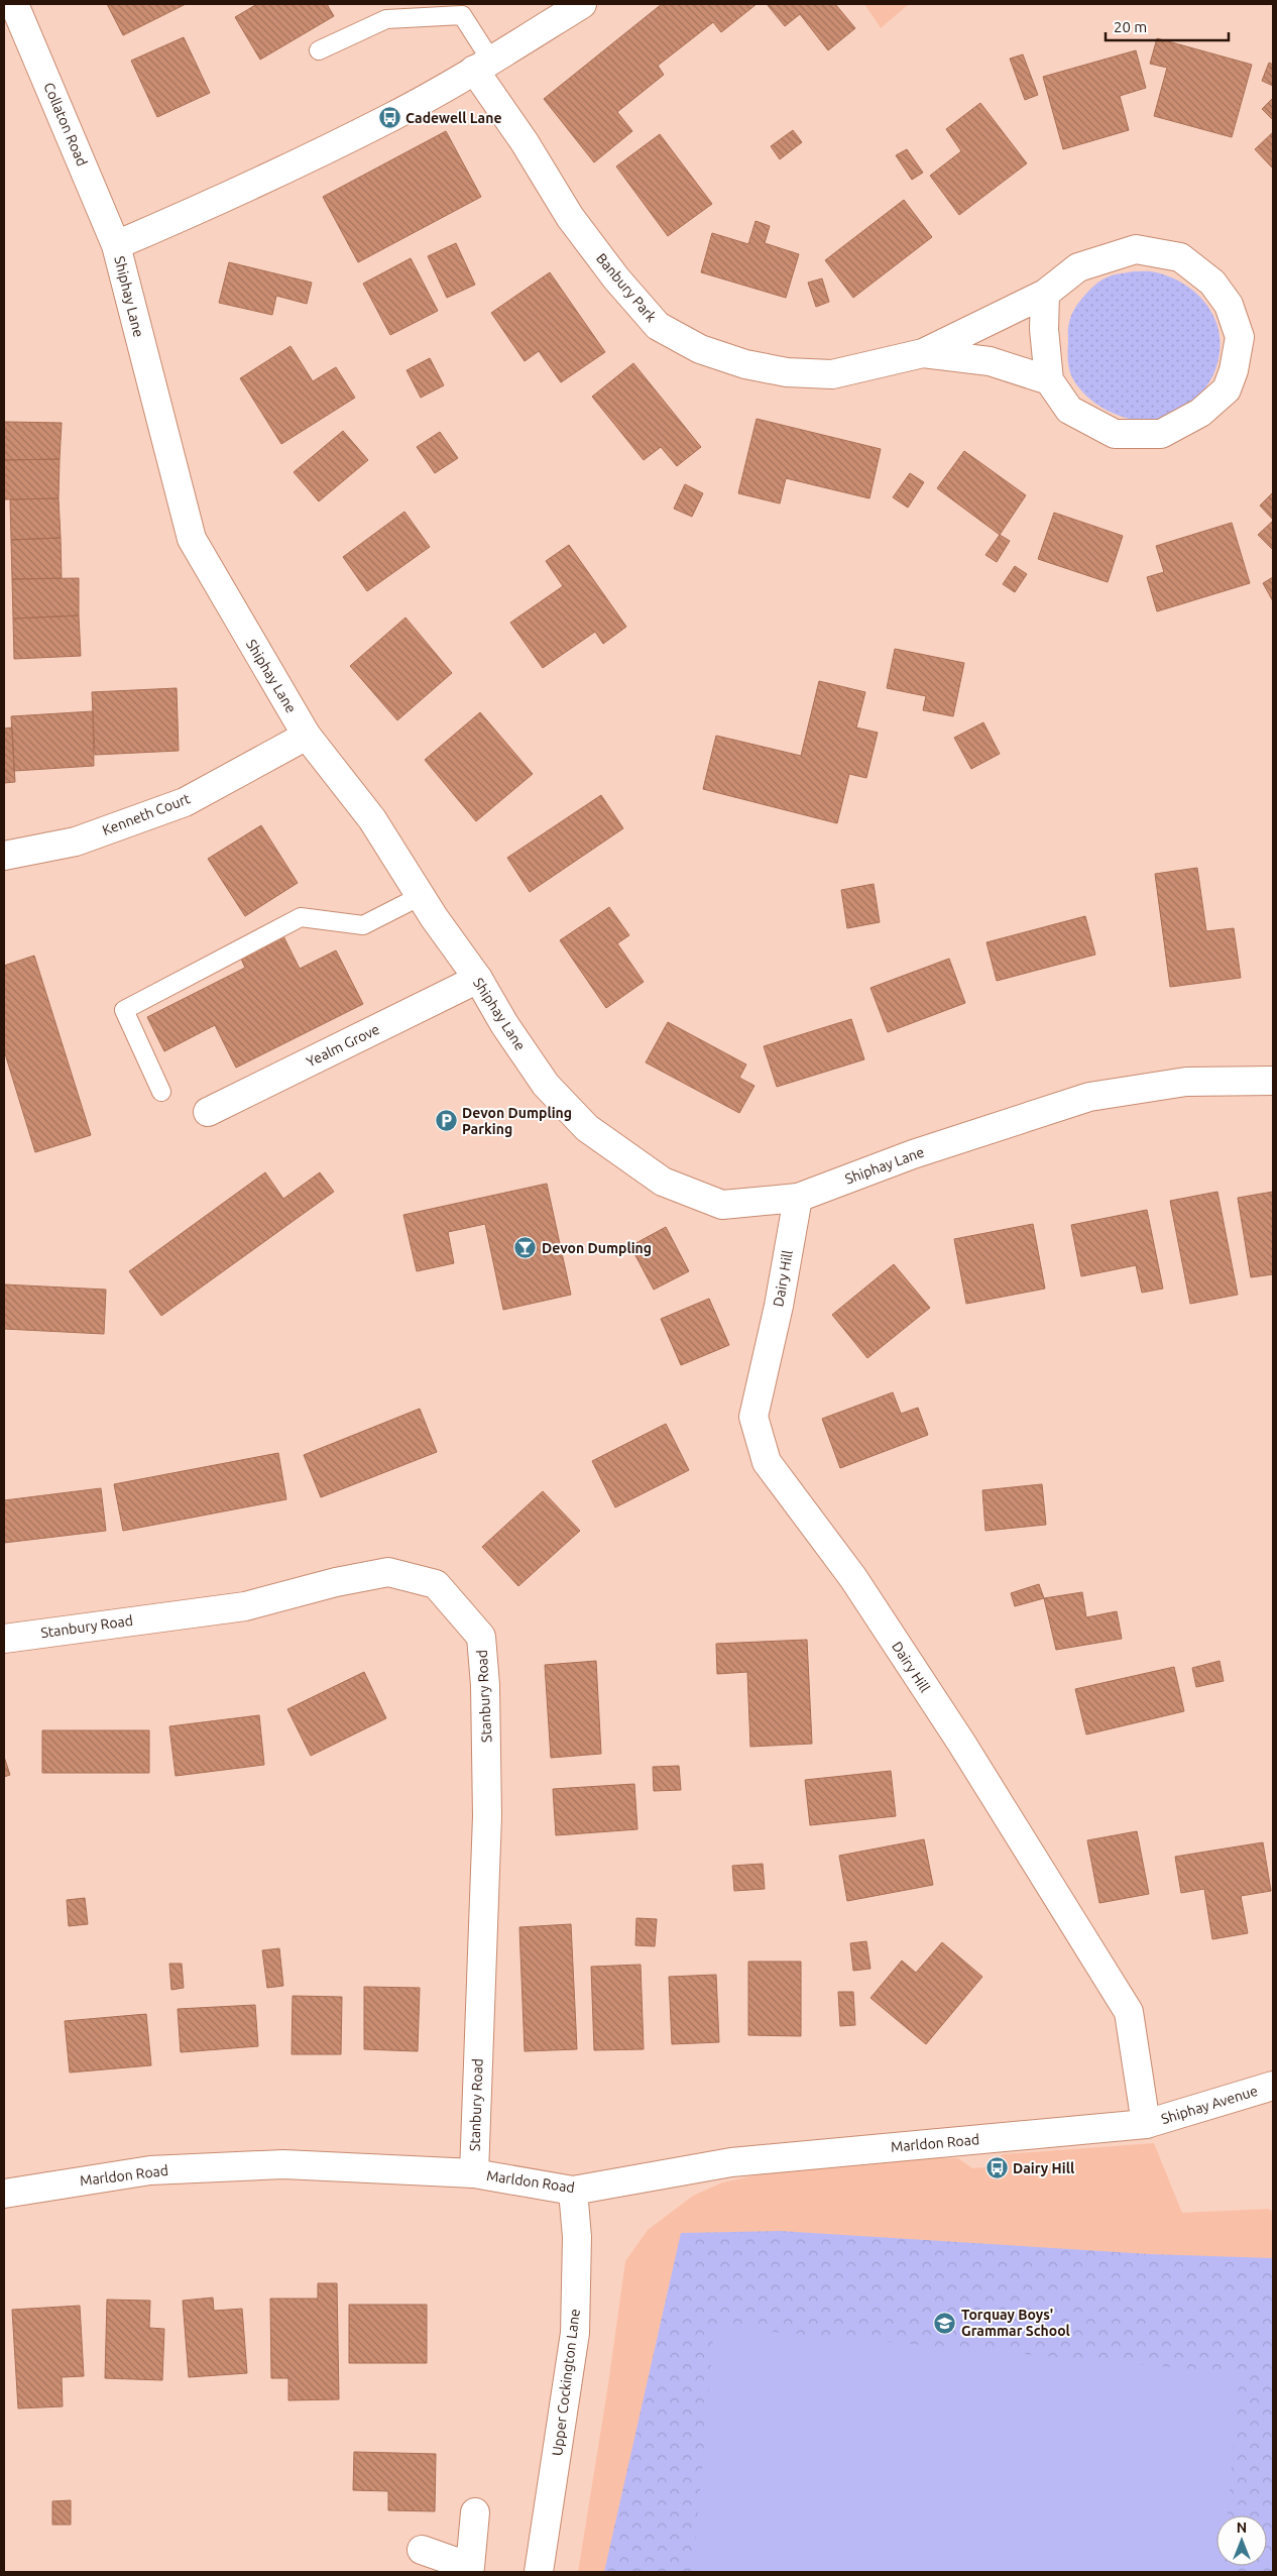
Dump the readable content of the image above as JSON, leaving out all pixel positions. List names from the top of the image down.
{
  "streets": {
    "street": [
      "Collaton Road",
      "Banbury Park",
      "Shiphay Lane",
      "Kenneth Court",
      "Yealm Grove",
      "Dairy Hill",
      "Stanbury Road",
      "Shiphay Avenue",
      "Marldon Road",
      "Upper Cockington Lane"
    ]
  },
  "crossings": [
    ["Collaton Road", "Shiphay Lane"],
    ["Shiphay Lane", "Kenneth Court"],
    ["Shiphay Lane", "Yealm Grove"],
    ["Shiphay Lane", "Dairy Hill"],
    ["Dairy Hill", "Shiphay Avenue"],
    ["Dairy Hill", "Marldon Road"],
    ["Stanbury Road", "Marldon Road"],
    ["Shiphay Avenue", "Marldon Road"],
    ["Marldon Road", "Upper Cockington Lane"]
  ],
  "places": {
    "bus stop": ["Cadewell Lane", "Dairy Hill"],
    "parking": ["Devon Dumpling Parking"],
    "bar": ["Devon Dumpling"],
    "school or university": ["Torquay Boys' Grammar School"]
  },
  "scale_bar": "20 m",
  "north": "top"
}
